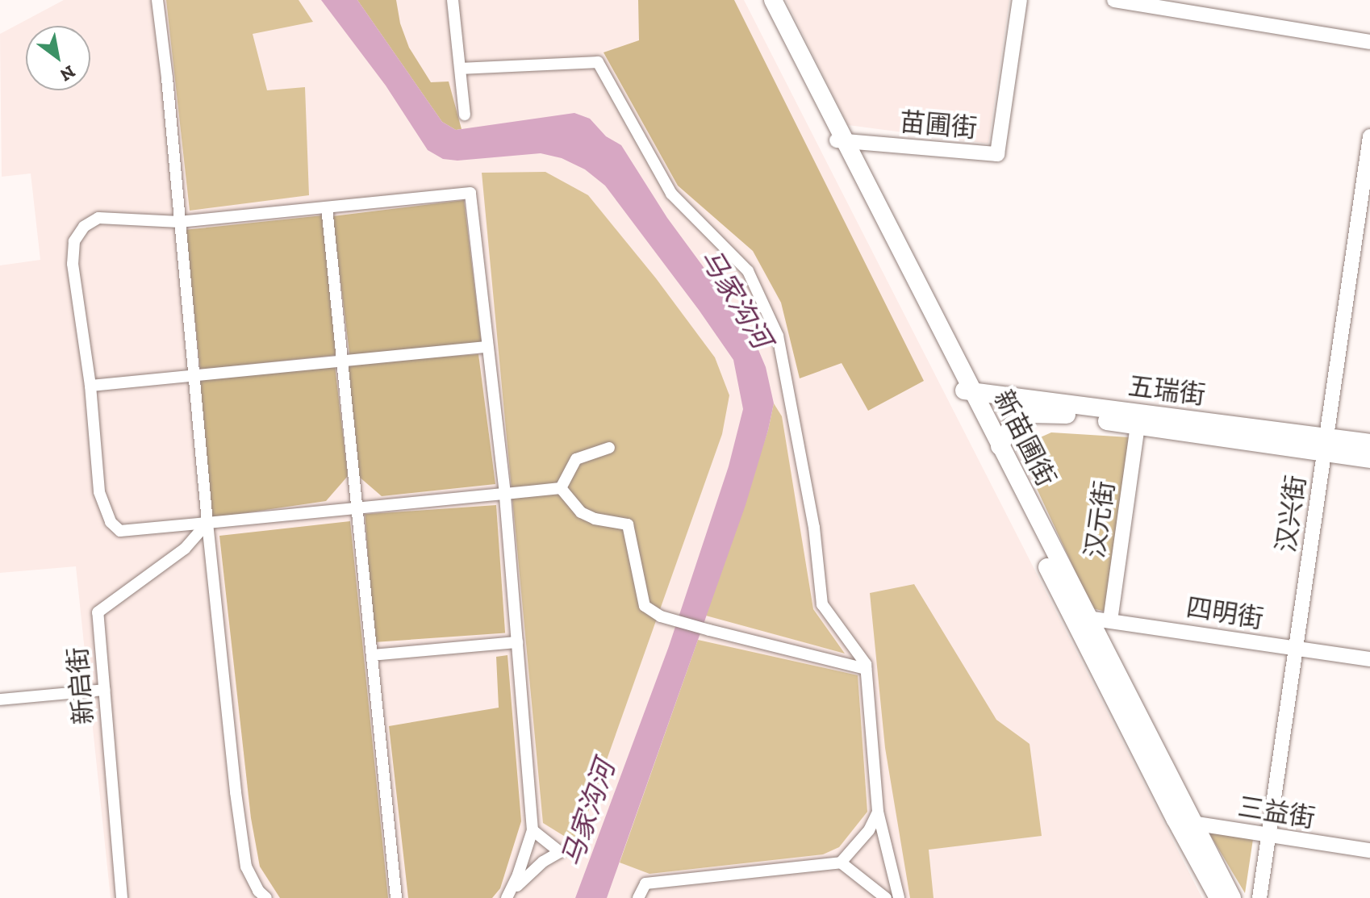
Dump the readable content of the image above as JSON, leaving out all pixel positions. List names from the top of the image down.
{
  "streets": {
    "main road": ["五瑞街", "新苗圃街"],
    "street": [
      "苗圃街",
      "汉兴街",
      "汉元街",
      "四明街",
      "新启街",
      "三益街"
    ]
  },
  "crossings": [
    ["苗圃街", "新苗圃街"],
    ["五瑞街", "新苗圃街"],
    ["五瑞街", "汉兴街"],
    ["五瑞街", "汉元街"],
    ["新苗圃街", "四明街"],
    ["新苗圃街", "三益街"],
    ["汉兴街", "四明街"],
    ["汉兴街", "三益街"],
    ["汉元街", "四明街"]
  ],
  "water": ["马家沟河"],
  "north": "bottom right"
}
